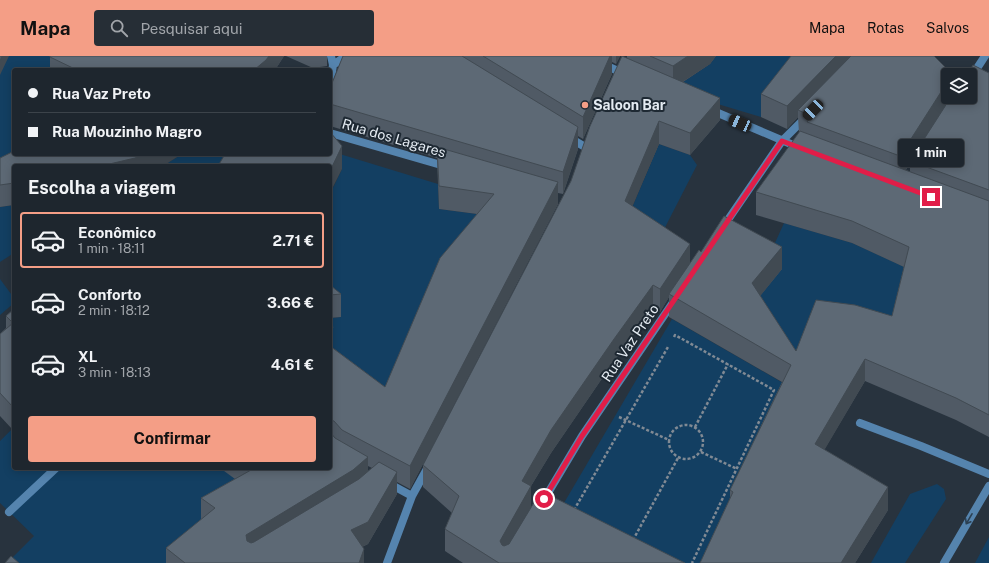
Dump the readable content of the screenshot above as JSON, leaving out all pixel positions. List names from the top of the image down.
{
  "streets": {
    "street": ["Rua dos Lagares", "Rua Vaz Preto"]
  },
  "places": ["Saloon Bar"],
  "page": {
    "header": "Mapa",
    "search": "Pesquisar aqui",
    "nav": ["Mapa", "Rotas", "Salvos"],
    "banner": ["Rua Vaz Preto", "Rua Mouzinho Magro"],
    "bubble": "1 min",
    "heading": "Escolha a viagem",
    "list": [
      {
        "name": "Econômico",
        "note": "1 min · 18:11",
        "value": "2.71 €"
      },
      {
        "name": "Conforto",
        "note": "2 min · 18:12",
        "value": "3.66 €"
      },
      {
        "name": "XL",
        "note": "3 min · 18:13",
        "value": "4.61 €"
      }
    ],
    "buttons": "Confirmar"
  }
}
